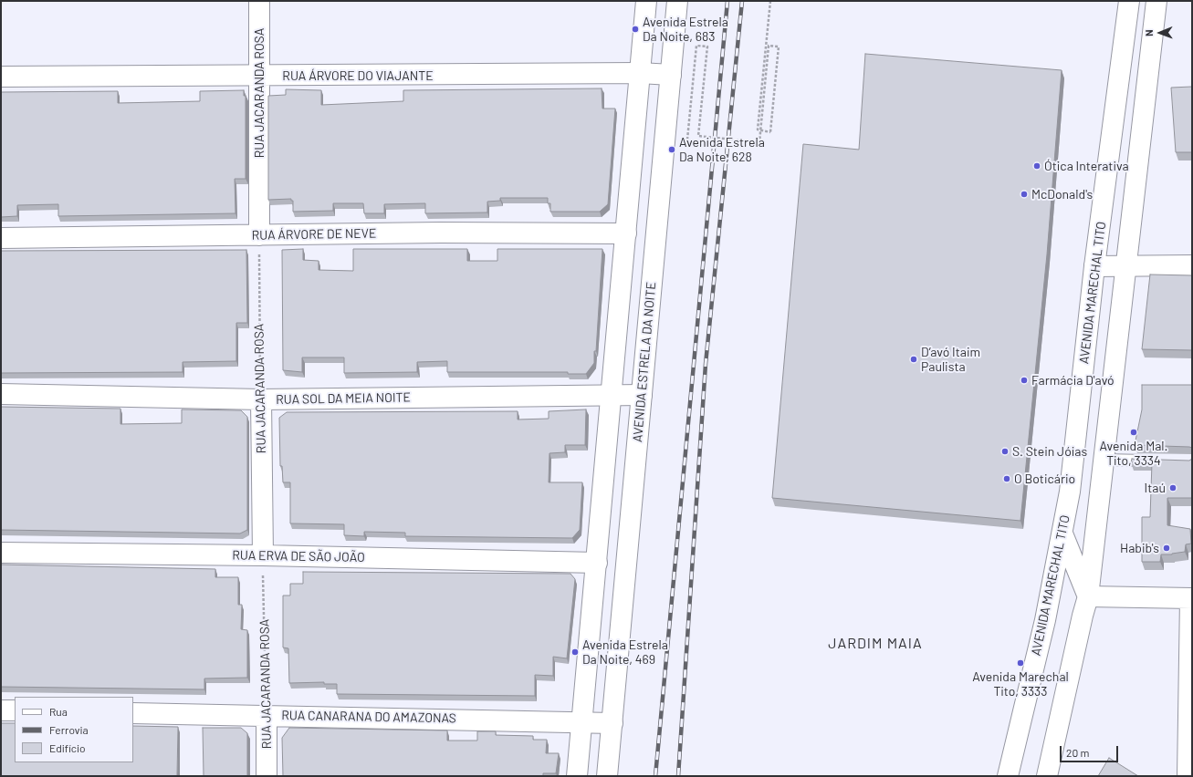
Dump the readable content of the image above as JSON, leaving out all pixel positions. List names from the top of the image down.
{
  "streets": {
    "street": [
      "RUA ÁRVORE DO VIAJANTE",
      "RUA JACARANDA ROSA",
      "RUA ÁRVORE DE NEVE",
      "AVENIDA MARECHAL TITO",
      "AVENIDA ESTRELA DA NOITE",
      "RUA SOL DA MEIA NOITE",
      "RUA ERVA DE SÃO JOÃO",
      "RUA CANARANA DO AMAZONAS"
    ]
  },
  "crossings": [
    ["RUA ÁRVORE DO VIAJANTE", "RUA JACARANDA ROSA"],
    ["RUA ÁRVORE DO VIAJANTE", "AVENIDA ESTRELA DA NOITE"],
    ["RUA JACARANDA ROSA", "RUA ÁRVORE DE NEVE"],
    ["RUA JACARANDA ROSA", "RUA SOL DA MEIA NOITE"],
    ["RUA JACARANDA ROSA", "RUA ERVA DE SÃO JOÃO"],
    ["RUA JACARANDA ROSA", "RUA CANARANA DO AMAZONAS"],
    ["AVENIDA ESTRELA DA NOITE", "RUA SOL DA MEIA NOITE"]
  ],
  "districts": ["JARDIM MAIA"],
  "places": [
    "Avenida Estrela Da Noite, 683",
    "Avenida Estrela Da Noite, 628",
    "Ótica Interativa",
    "McDonald's",
    "D’avó Itaim Paulista",
    "Farmácia D'avó",
    "Avenida Mal. Tito, 3334",
    "S. Stein Jóias",
    "O Boticário",
    "Itaú",
    "Habib's",
    "Avenida Estrela Da Noite, 469",
    "Avenida Marechal Tito, 3333"
  ],
  "legend": ["Rua", "Ferrovia", "Edifício"],
  "scale_bar": "20 m",
  "north": "left"
}
